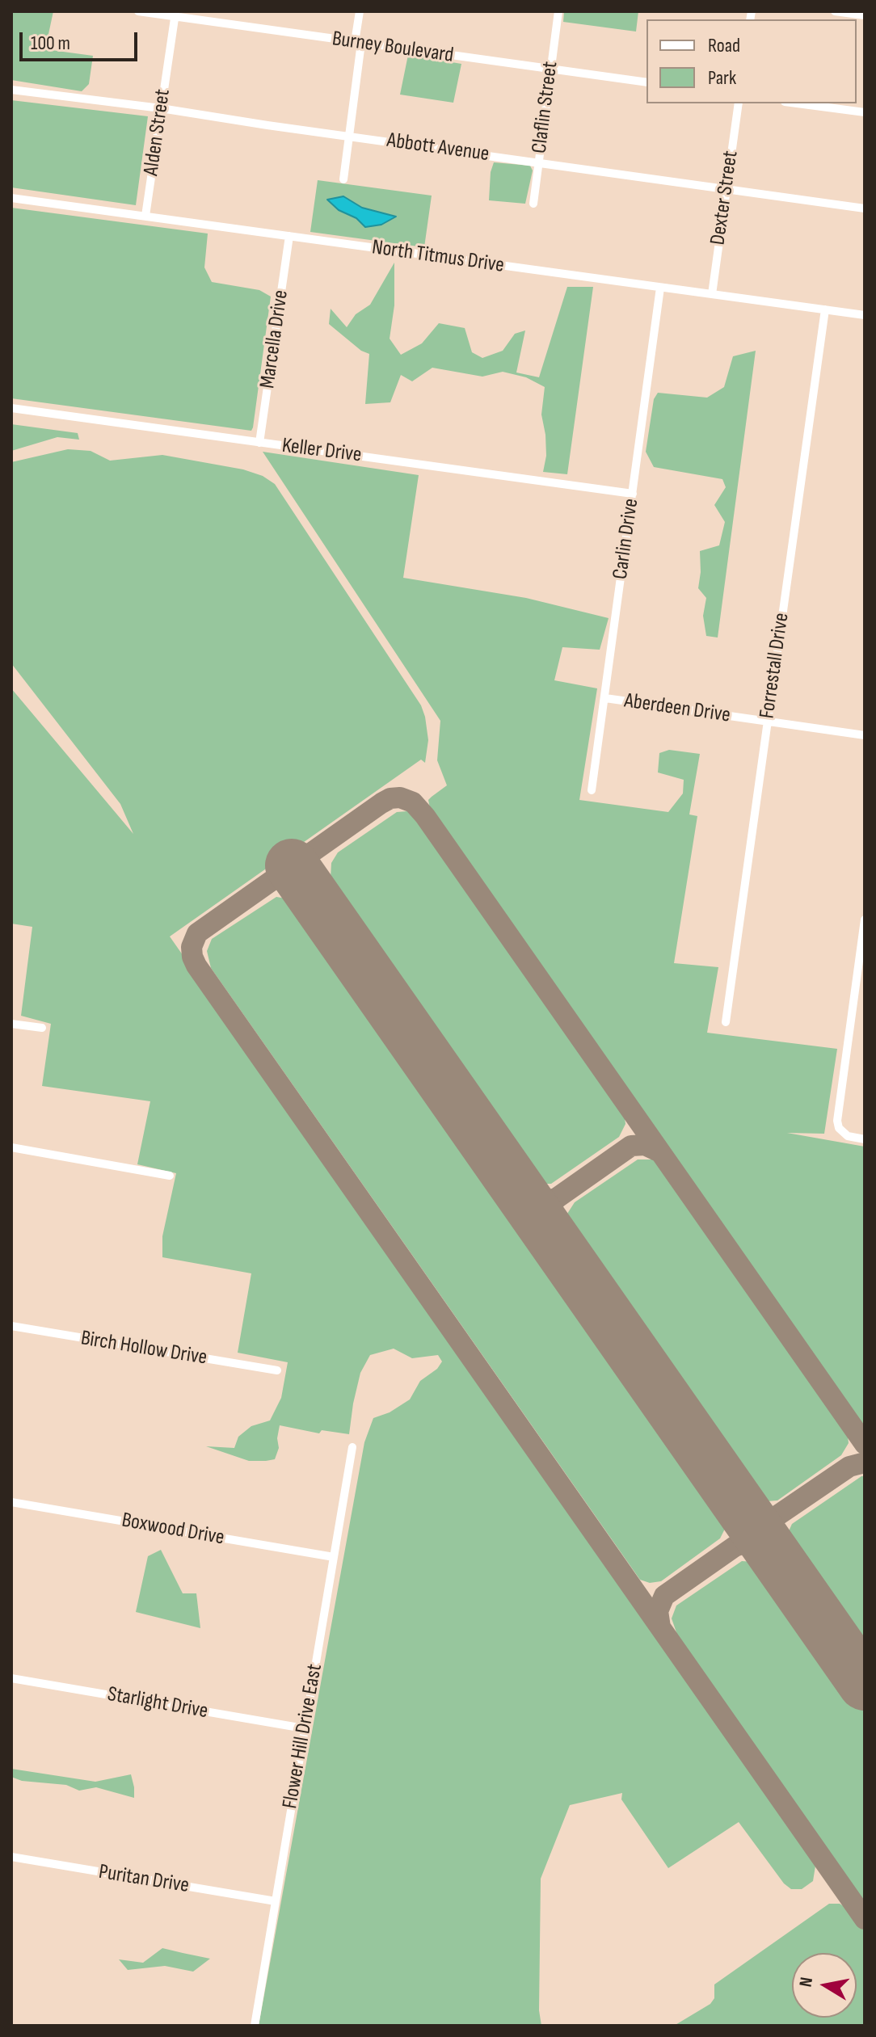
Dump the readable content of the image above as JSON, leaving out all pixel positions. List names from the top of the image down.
{
  "streets": {
    "street": [
      "Burney Boulevard",
      "Claflin Street",
      "Alden Street",
      "Abbott Avenue",
      "Dexter Street",
      "North Titmus Drive",
      "Marcella Drive",
      "Keller Drive",
      "Carlin Drive",
      "Forrestall Drive",
      "Aberdeen Drive",
      "Birch Hollow Drive",
      "Boxwood Drive",
      "Starlight Drive",
      "Flower Hill Drive East",
      "Puritan Drive"
    ]
  },
  "crossings": [
    ["Burney Boulevard", "Claflin Street"],
    ["Burney Boulevard", "Alden Street"],
    ["Claflin Street", "Abbott Avenue"],
    ["Alden Street", "Abbott Avenue"],
    ["Alden Street", "North Titmus Drive"],
    ["Abbott Avenue", "Dexter Street"],
    ["Dexter Street", "North Titmus Drive"],
    ["North Titmus Drive", "Marcella Drive"],
    ["North Titmus Drive", "Carlin Drive"],
    ["North Titmus Drive", "Forrestall Drive"],
    ["Marcella Drive", "Keller Drive"],
    ["Keller Drive", "Carlin Drive"],
    ["Carlin Drive", "Aberdeen Drive"],
    ["Forrestall Drive", "Aberdeen Drive"],
    ["Boxwood Drive", "Flower Hill Drive East"],
    ["Starlight Drive", "Flower Hill Drive East"],
    ["Flower Hill Drive East", "Puritan Drive"]
  ],
  "legend": ["Road", "Park"],
  "scale_bar": "100 m",
  "north": "left"
}
